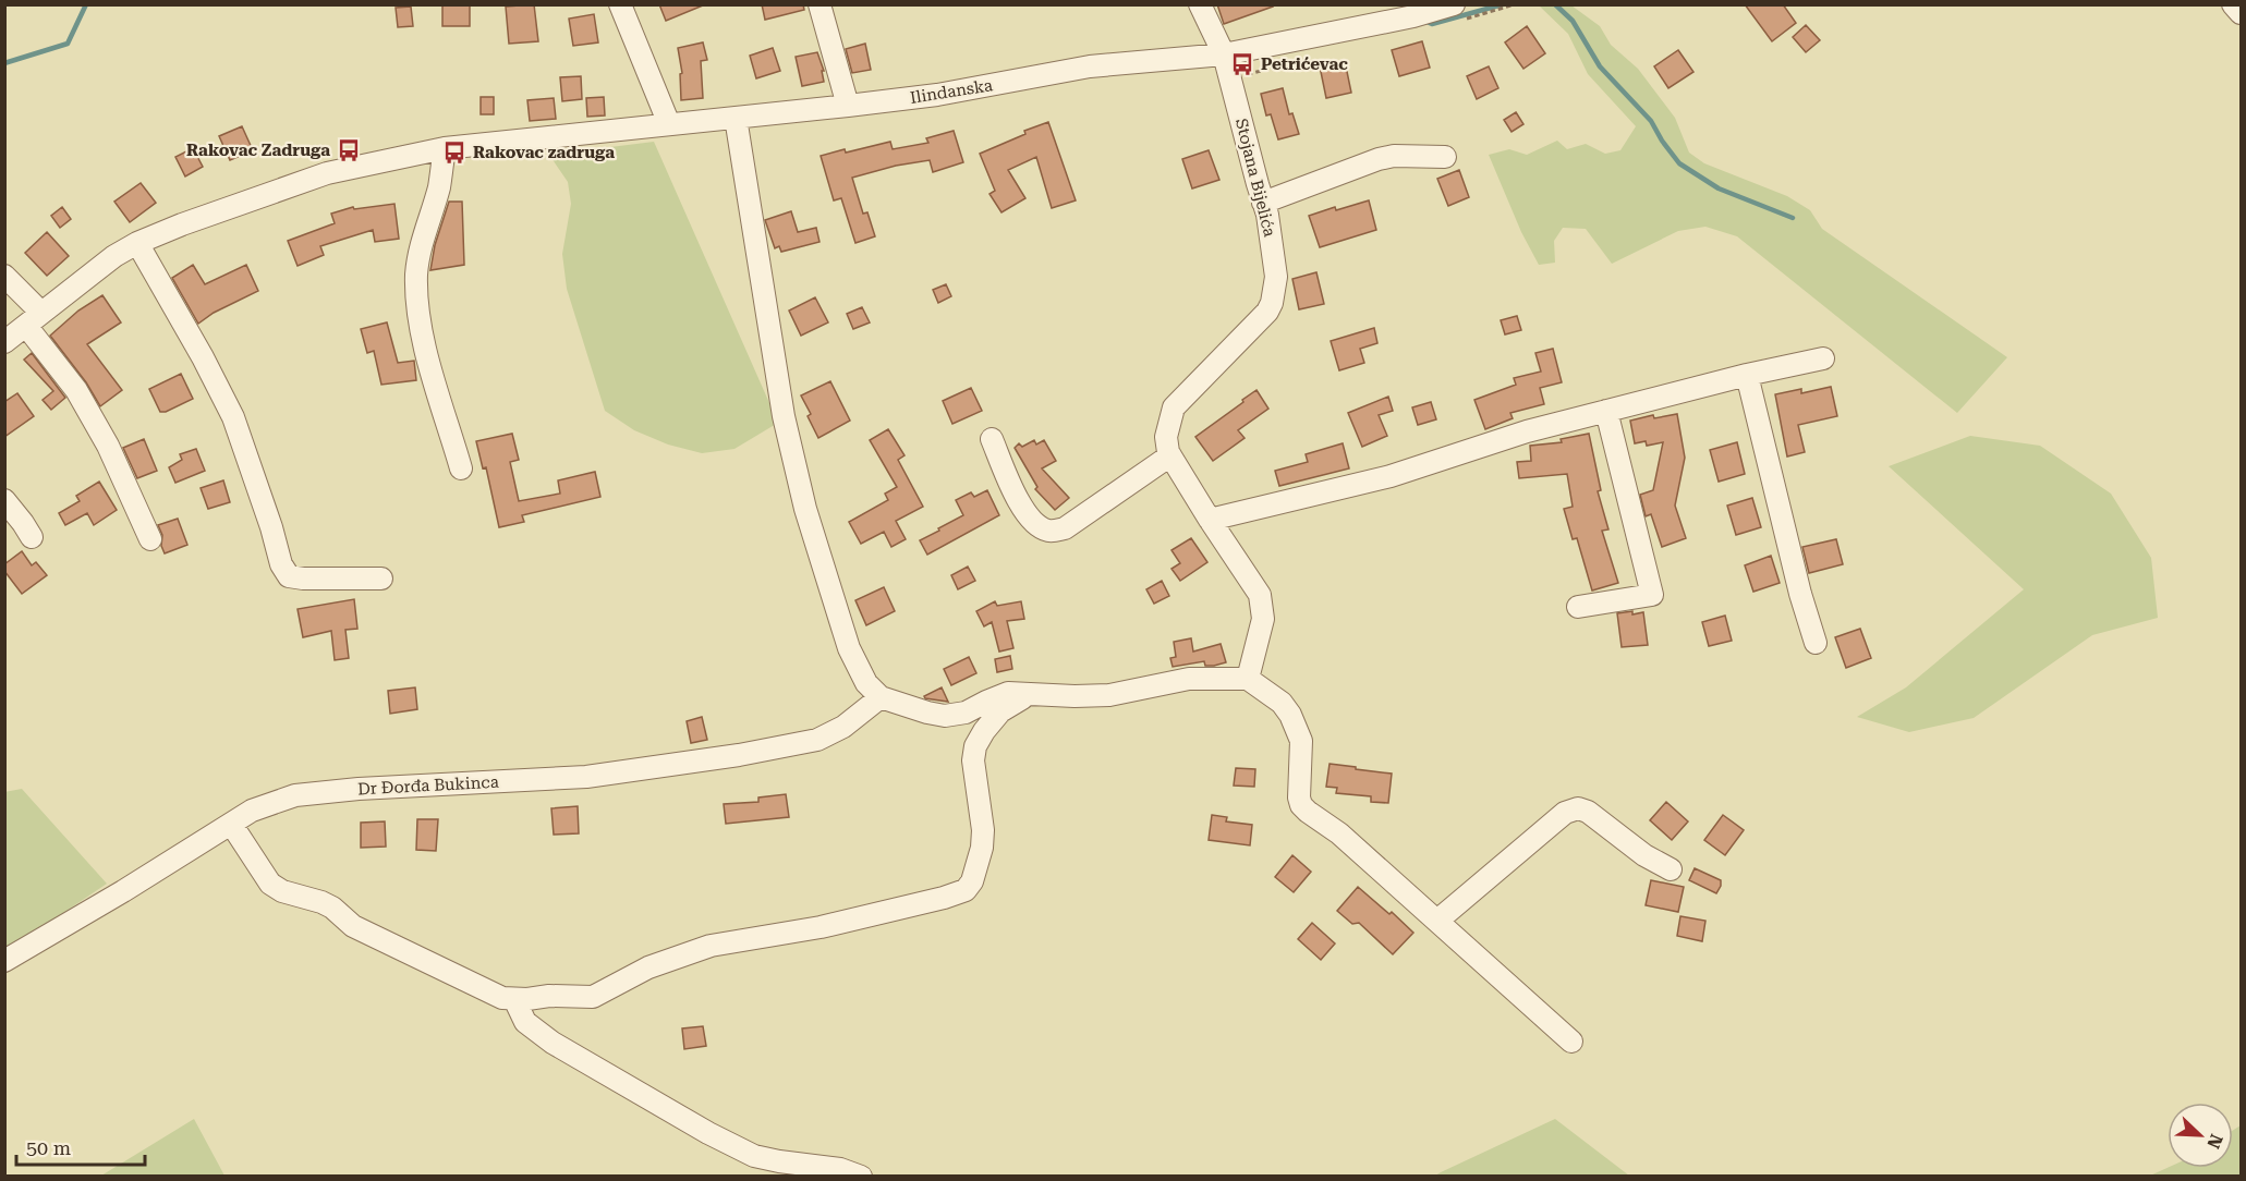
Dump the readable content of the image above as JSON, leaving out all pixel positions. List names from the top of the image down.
{
  "streets": {
    "street": ["Ilindanska", "Stojana Bijelića", "Dr Đorđa Bukinca"]
  },
  "crossings": [
    ["Ilindanska", "Stojana Bijelića"]
  ],
  "places": {
    "bus stop": ["Petrićevac", "Rakovac Zadruga", "Rakovac zadruga"]
  },
  "scale_bar": "50 m",
  "north": "bottom right"
}
